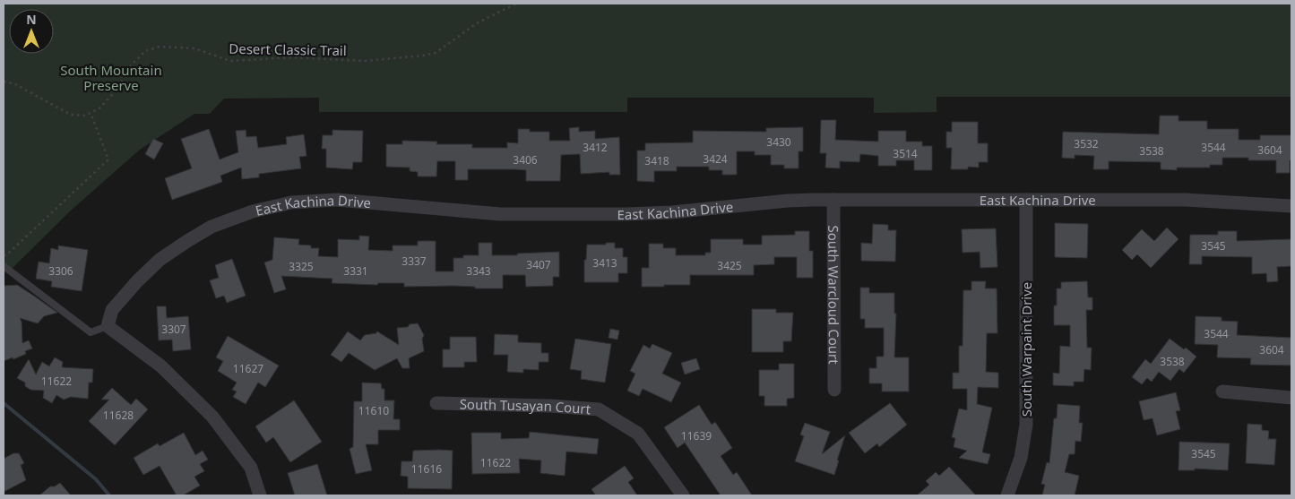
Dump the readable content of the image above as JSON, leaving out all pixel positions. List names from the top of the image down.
{
  "streets": {
    "street": [
      "East Kachina Drive",
      "South Warcloud Court",
      "South Warpaint Drive",
      "South Tusayan Court"
    ],
    "path": ["Desert Classic Trail"]
  },
  "crossings": [
    ["East Kachina Drive", "South Warcloud Court"],
    ["East Kachina Drive", "South Warpaint Drive"]
  ],
  "parks": ["South Mountain Preserve"],
  "house_numbers": [
    "3430",
    "3532",
    "3412",
    "3544",
    "3604",
    "3538",
    "3514",
    "3424",
    "3406",
    "3418",
    "3545",
    "3337",
    "3413",
    "3407",
    "3425",
    "3325",
    "3306",
    "3331",
    "3343",
    "3307",
    "3544",
    "3604",
    "3538",
    "11627",
    "11622",
    "11610",
    "11628",
    "11639",
    "3545",
    "11622",
    "11616"
  ],
  "north": "top"
}
